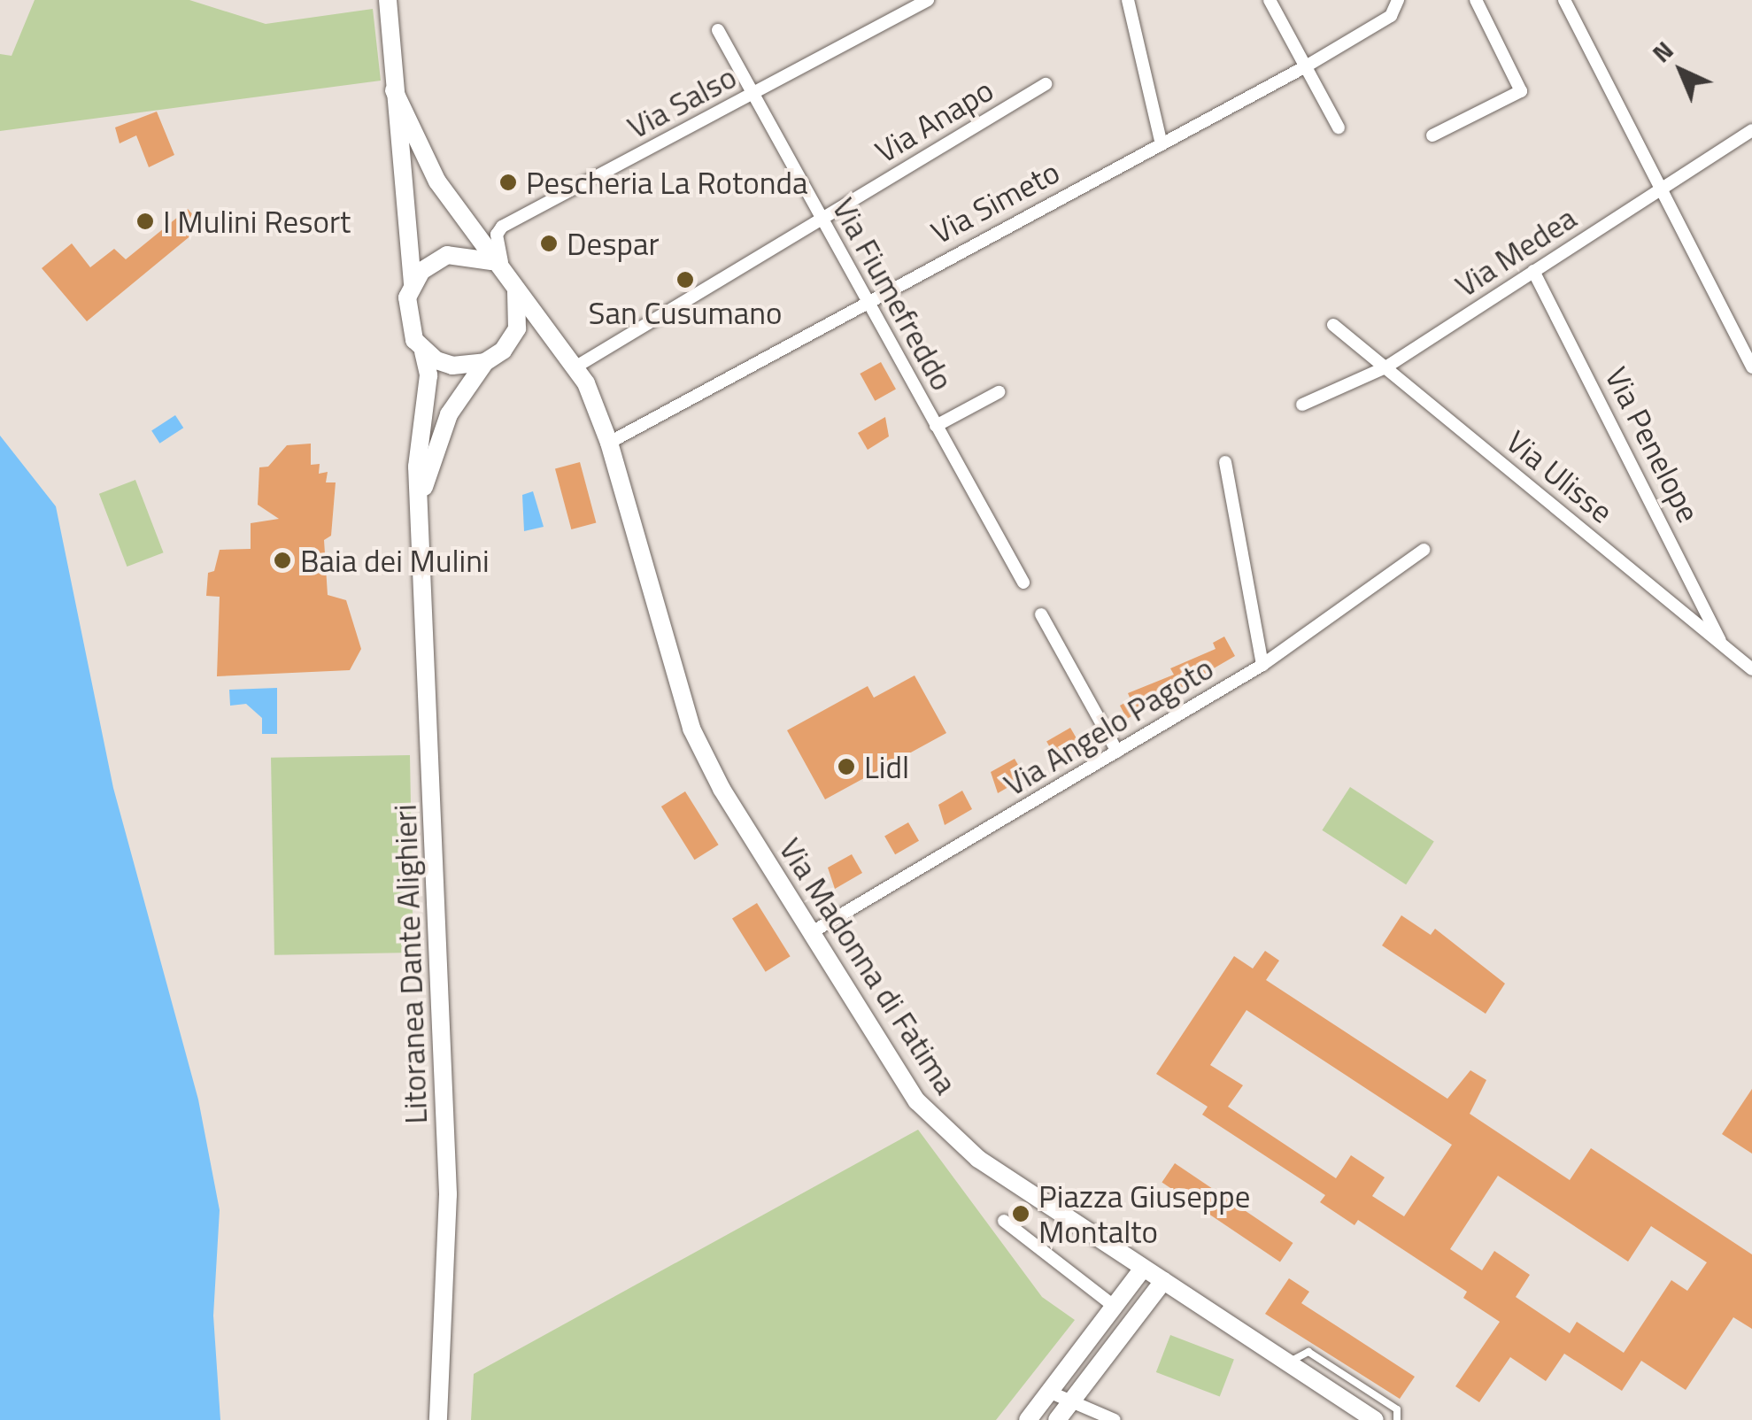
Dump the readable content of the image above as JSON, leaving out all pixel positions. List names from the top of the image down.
{
  "streets": {
    "main road": ["Litoranea Dante Alighieri", "Via Madonna di Fatima"],
    "street": [
      "Via Salso",
      "Via Anapo",
      "Via Simeto",
      "Via Medea",
      "Via Fiumefreddo",
      "Via Penelope",
      "Via Ulisse",
      "Via Angelo Pagoto"
    ]
  },
  "crossings": [
    ["Via Salso", "Via Fiumefreddo"],
    ["Via Salso", "Litoranea Dante Alighieri"],
    ["Via Salso", "Via Madonna di Fatima"],
    ["Via Anapo", "Via Fiumefreddo"],
    ["Via Anapo", "Via Madonna di Fatima"],
    ["Via Simeto", "Via Fiumefreddo"],
    ["Via Simeto", "Via Madonna di Fatima"],
    ["Via Medea", "Via Penelope"],
    ["Via Medea", "Via Ulisse"],
    ["Via Penelope", "Via Ulisse"],
    ["Via Angelo Pagoto", "Via Madonna di Fatima"],
    ["Litoranea Dante Alighieri", "Via Madonna di Fatima"]
  ],
  "places": [
    "Pescheria La Rotonda",
    "I Mulini Resort",
    "Despar",
    "San Cusumano",
    "Baia dei Mulini",
    "Lidl",
    "Piazza Giuseppe Montalto"
  ],
  "north": "top left"
}
